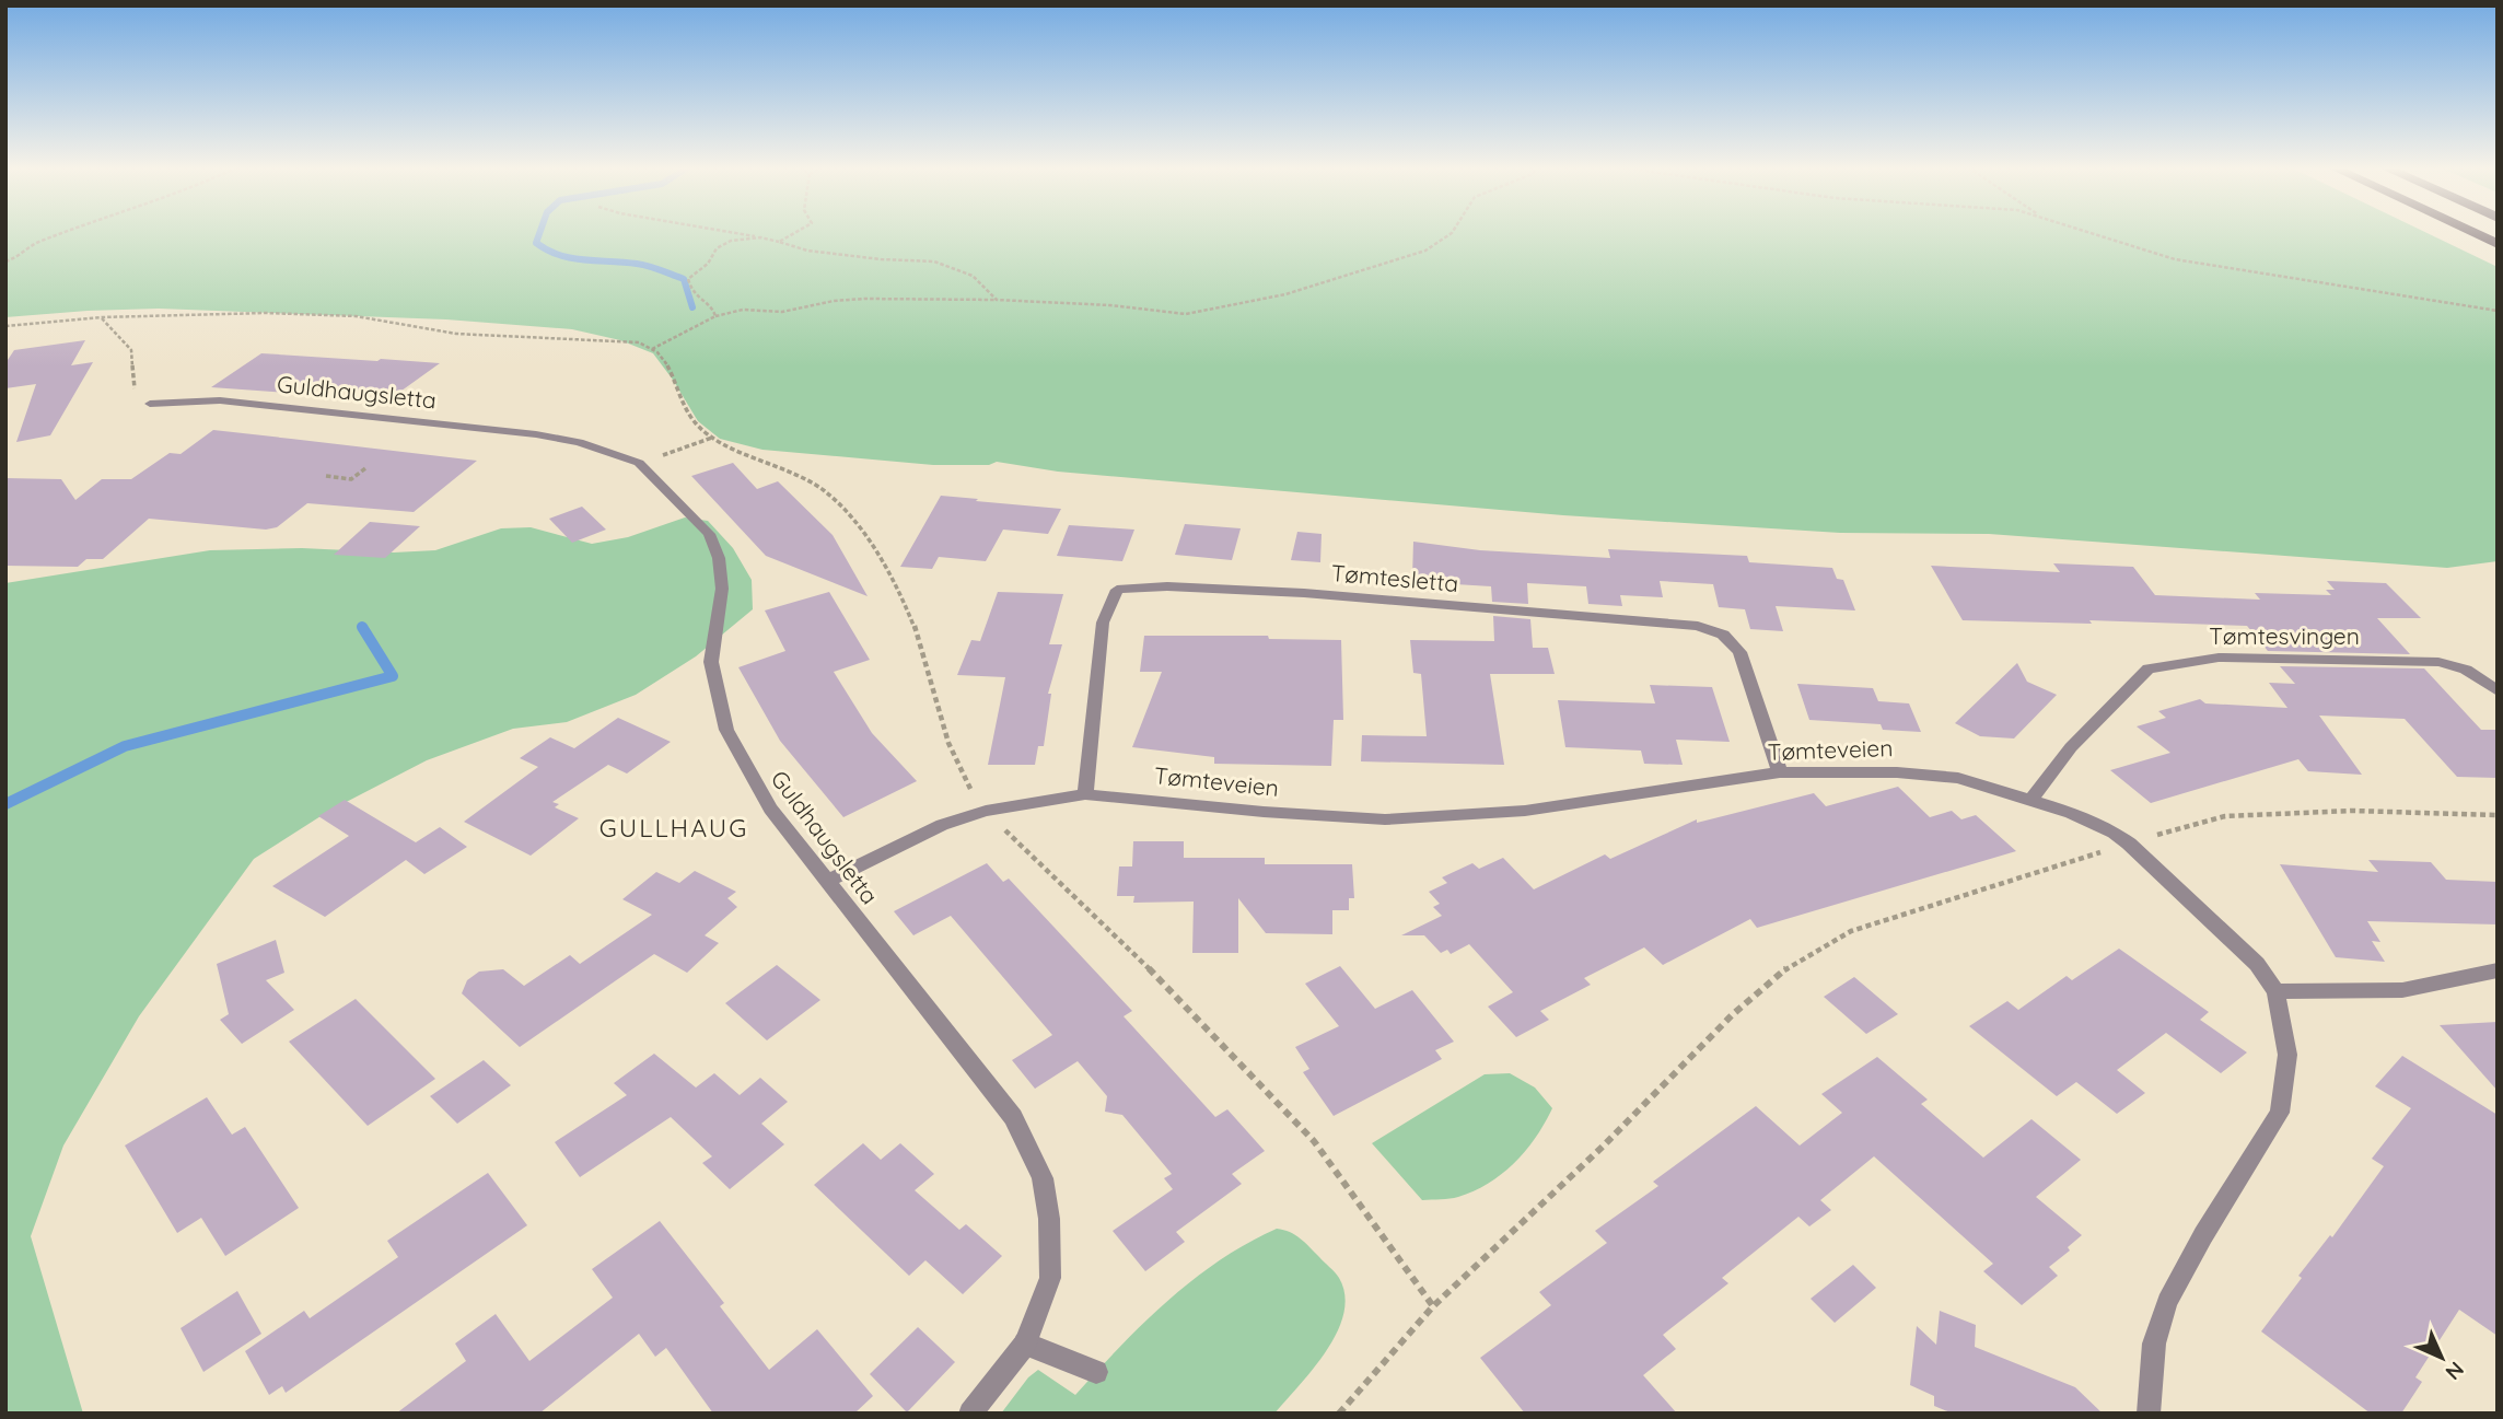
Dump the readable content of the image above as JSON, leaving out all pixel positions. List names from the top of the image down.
{
  "streets": {
    "street": [
      "Guldhaugsletta",
      "Tømtesletta",
      "Tømtesvingen",
      "Tømteveien"
    ]
  },
  "crossings": [
    ["Guldhaugsletta", "Tømteveien"],
    ["Tømtesletta", "Tømteveien"],
    ["Tømtesvingen", "Tømteveien"]
  ],
  "districts": ["GULLHAUG"],
  "north": "bottom right"
}
